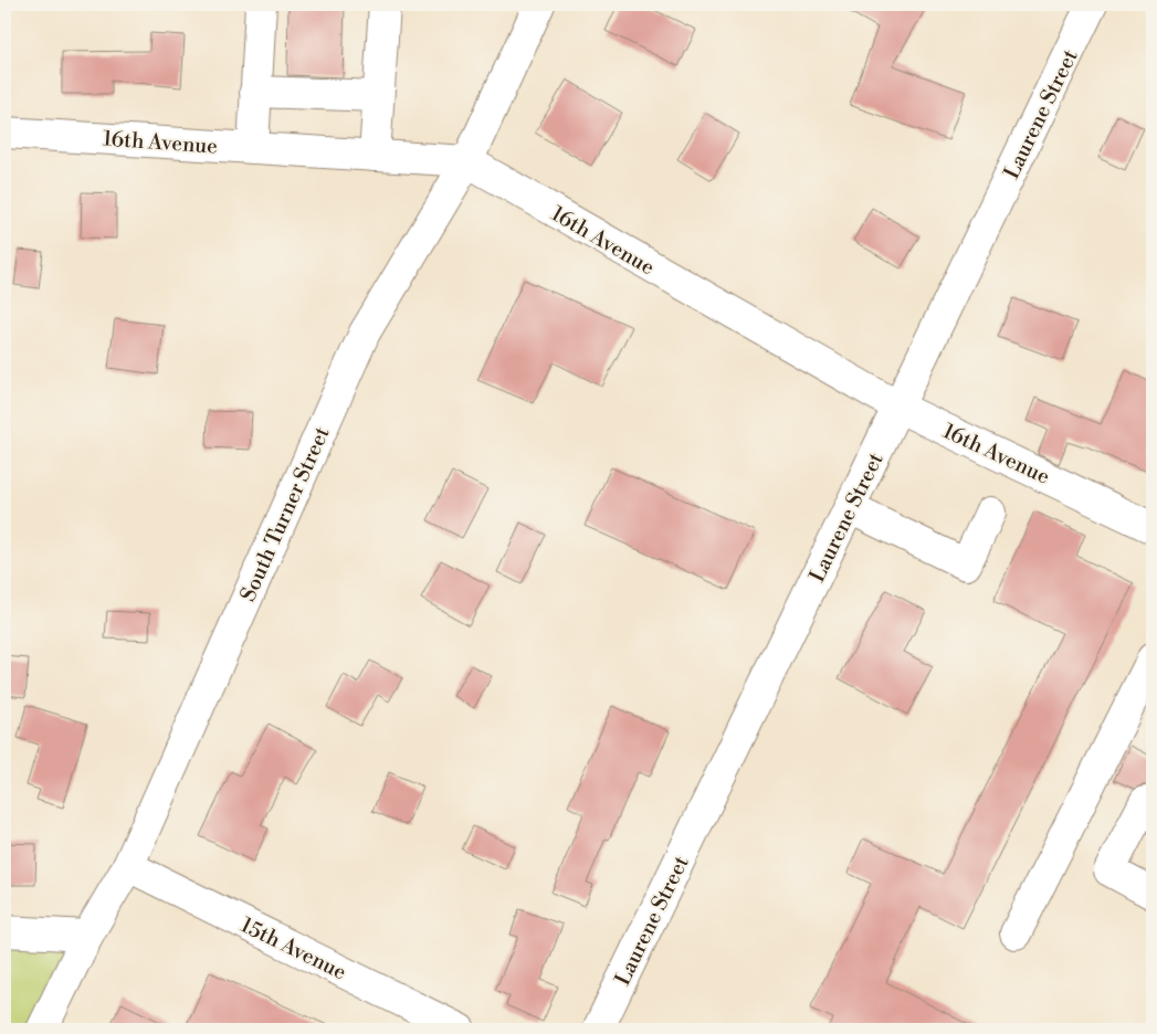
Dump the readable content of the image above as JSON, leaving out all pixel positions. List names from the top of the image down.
{
  "streets": {
    "street": [
      "Laurene Street",
      "16th Avenue",
      "South Turner Street",
      "15th Avenue"
    ]
  },
  "crossings": [
    ["Laurene Street", "16th Avenue"],
    ["16th Avenue", "South Turner Street"],
    ["South Turner Street", "15th Avenue"]
  ]
}
